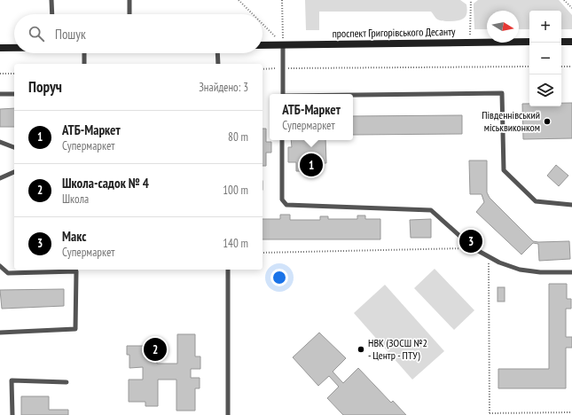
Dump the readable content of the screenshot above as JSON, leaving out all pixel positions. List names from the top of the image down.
{
  "streets": {
    "street": ["проспект Григорівського Десанту"]
  },
  "places": ["Південнівський міськвиконком", "НВК (ЗОСШ №2 - Центр - ПТУ)"],
  "north": "right",
  "page": {
    "map_buttons": ["+", "−"],
    "search": "Пошук",
    "heading": ["Поруч", "Знайдено: 3"],
    "popup": ["АТБ-Маркет", "Супермаркет"],
    "list": [
      {
        "mark": "1",
        "name": "АТБ-Маркет",
        "note": "Супермаркет",
        "value": "80 m"
      },
      {
        "mark": "2",
        "name": "Школа-садок № 4",
        "note": "Школа",
        "value": "100 m"
      },
      {
        "mark": "3",
        "name": "Макс",
        "note": "Супермаркет",
        "value": "140 m"
      }
    ],
    "pins": ["1", "3", "2"]
  }
}
